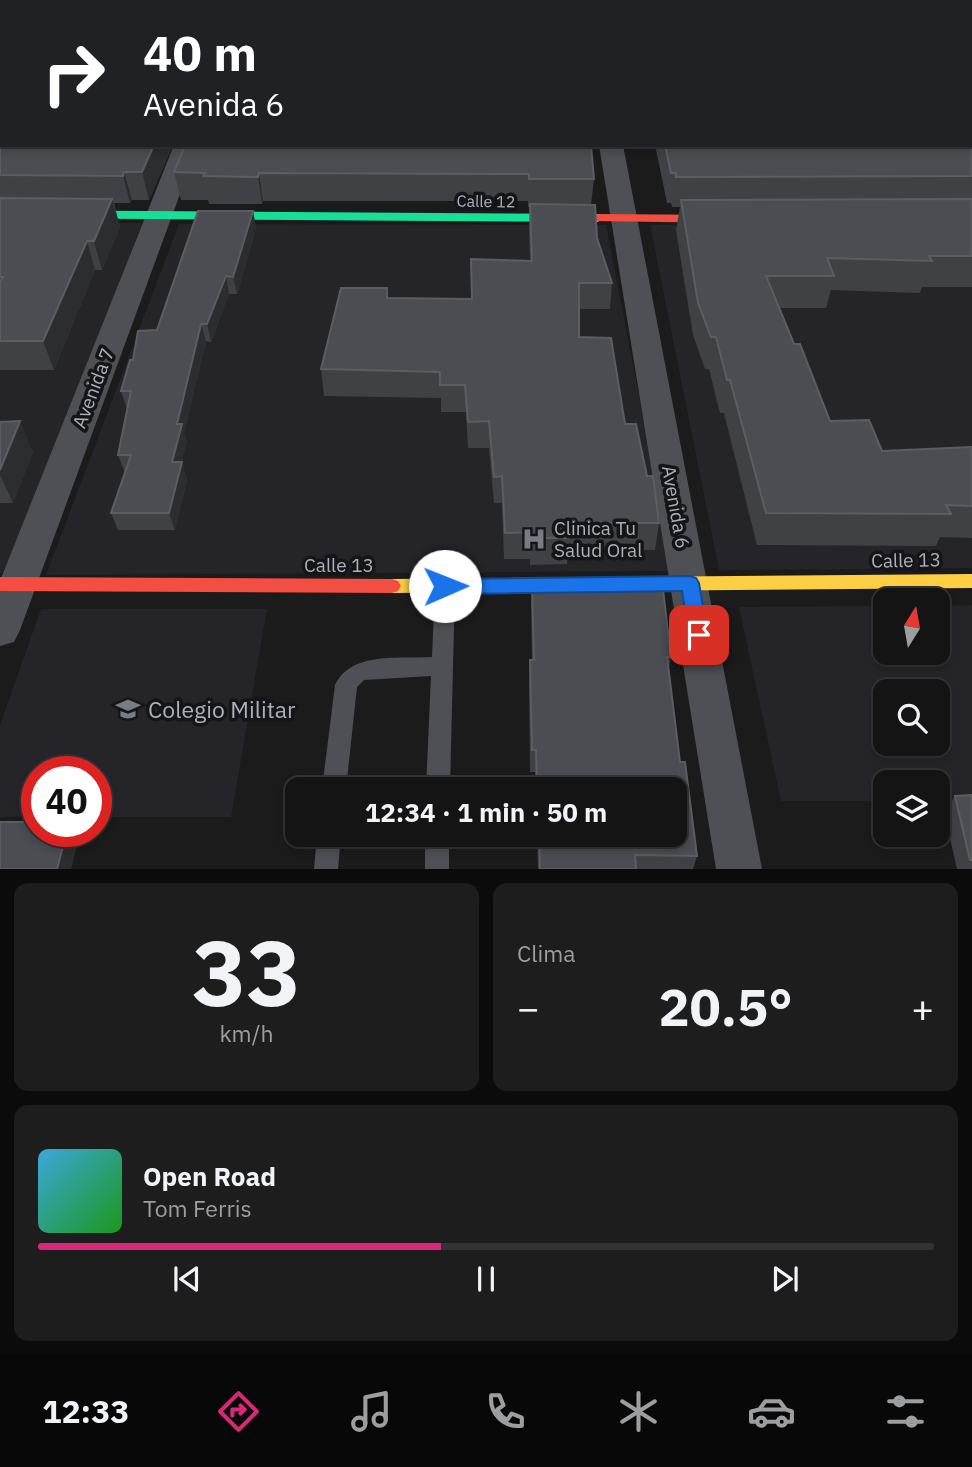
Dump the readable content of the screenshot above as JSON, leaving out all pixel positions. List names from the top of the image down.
{
  "streets": {
    "street": [
      "Calle 12",
      "Avenida 7",
      "Avenida 6",
      "Calle 13"
    ]
  },
  "crossings": [
    ["Calle 12", "Avenida 7"],
    ["Calle 12", "Avenida 6"],
    ["Avenida 7", "Calle 13"],
    ["Avenida 6", "Calle 13"]
  ],
  "places": {
    "hospital": ["Clinica Tu Salud Oral"],
    "school or university": ["Colegio Militar"]
  },
  "north": "top",
  "page": {
    "turn": ["40 m", "Avenida 6"],
    "limit": "40",
    "trip": "12:34 · 1 min · 50 m",
    "tile": [
      ["33", "km/h"],
      "Clima"
    ],
    "heat": ["−", "20.5°", "+"],
    "song": ["Open Road", "Tom Ferris"],
    "tabs": "12:33"
  }
}
